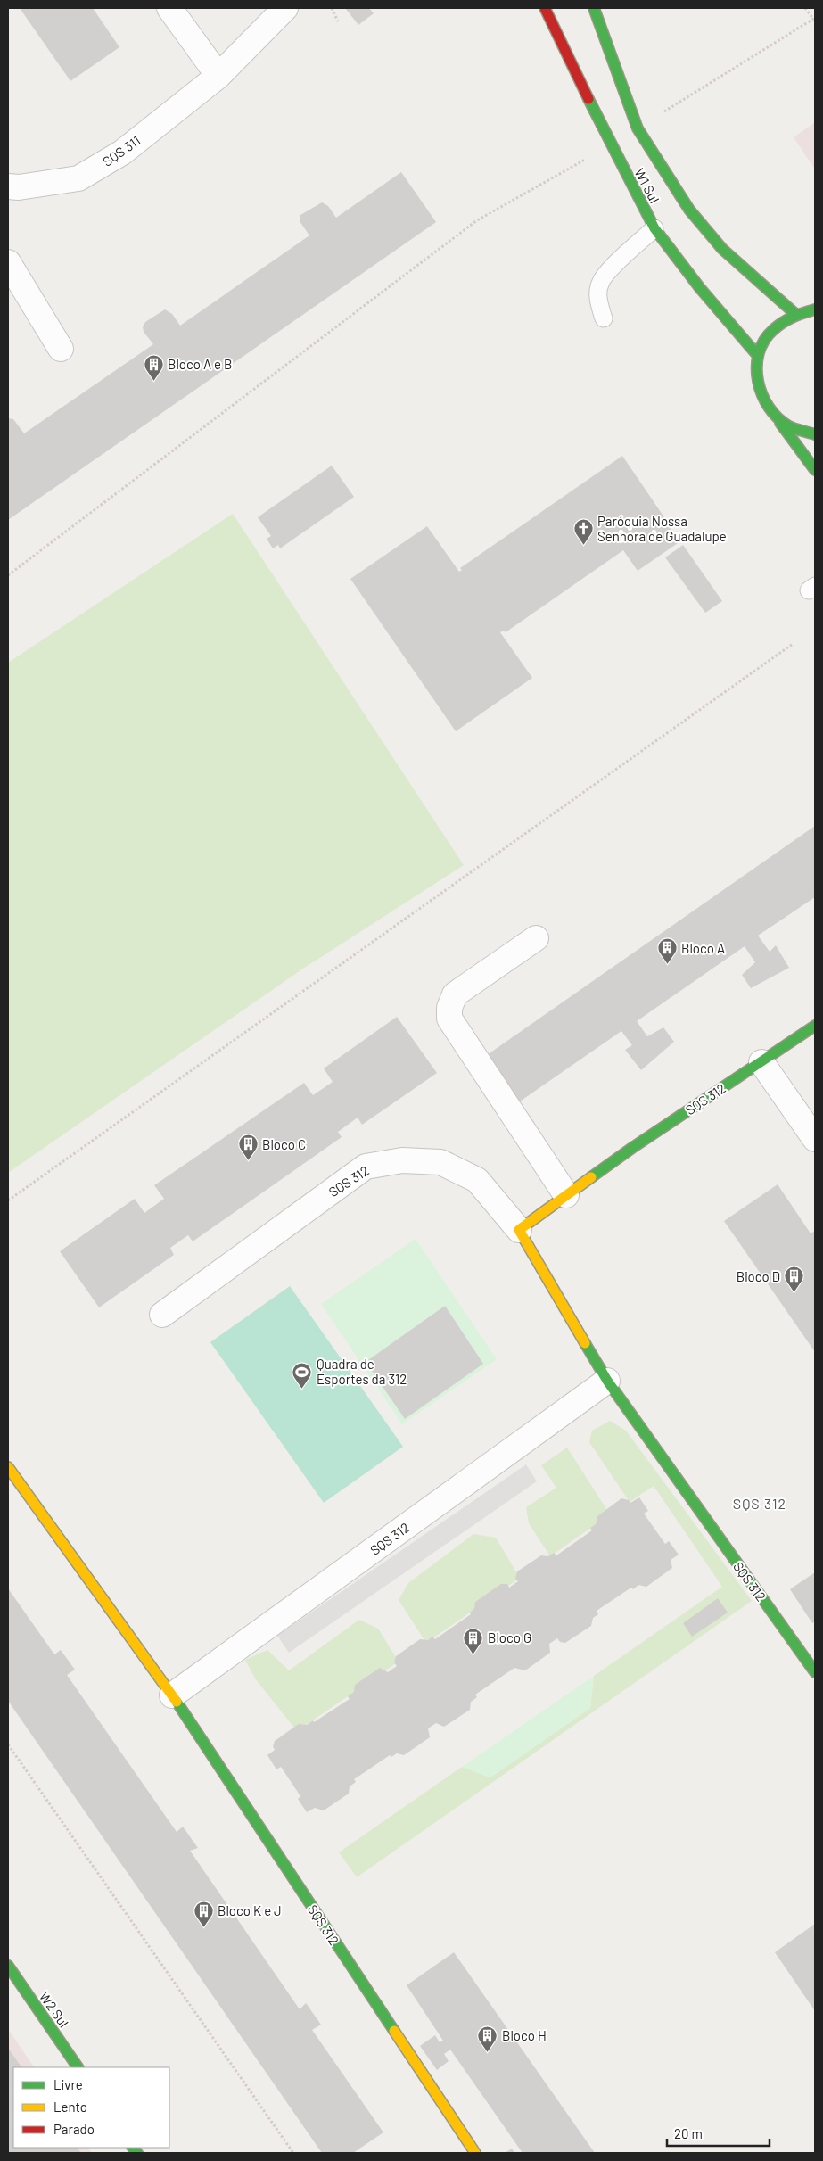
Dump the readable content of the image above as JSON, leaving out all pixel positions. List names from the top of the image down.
{
  "streets": {
    "street": [
      "SQS 311",
      "W1 Sul",
      "SQS 312",
      "W2 Sul"
    ]
  },
  "districts": ["SQS 312"],
  "places": {
    "building": [
      "Bloco A e B",
      "Bloco A",
      "Bloco C",
      "Bloco D",
      "Bloco G",
      "Bloco K e J",
      "Bloco H"
    ],
    "church": ["Paróquia Nossa Senhora de Guadalupe"],
    "sports": ["Quadra de Esportes da 312"]
  },
  "legend": ["Livre", "Lento", "Parado"],
  "scale_bar": "20 m"
}
